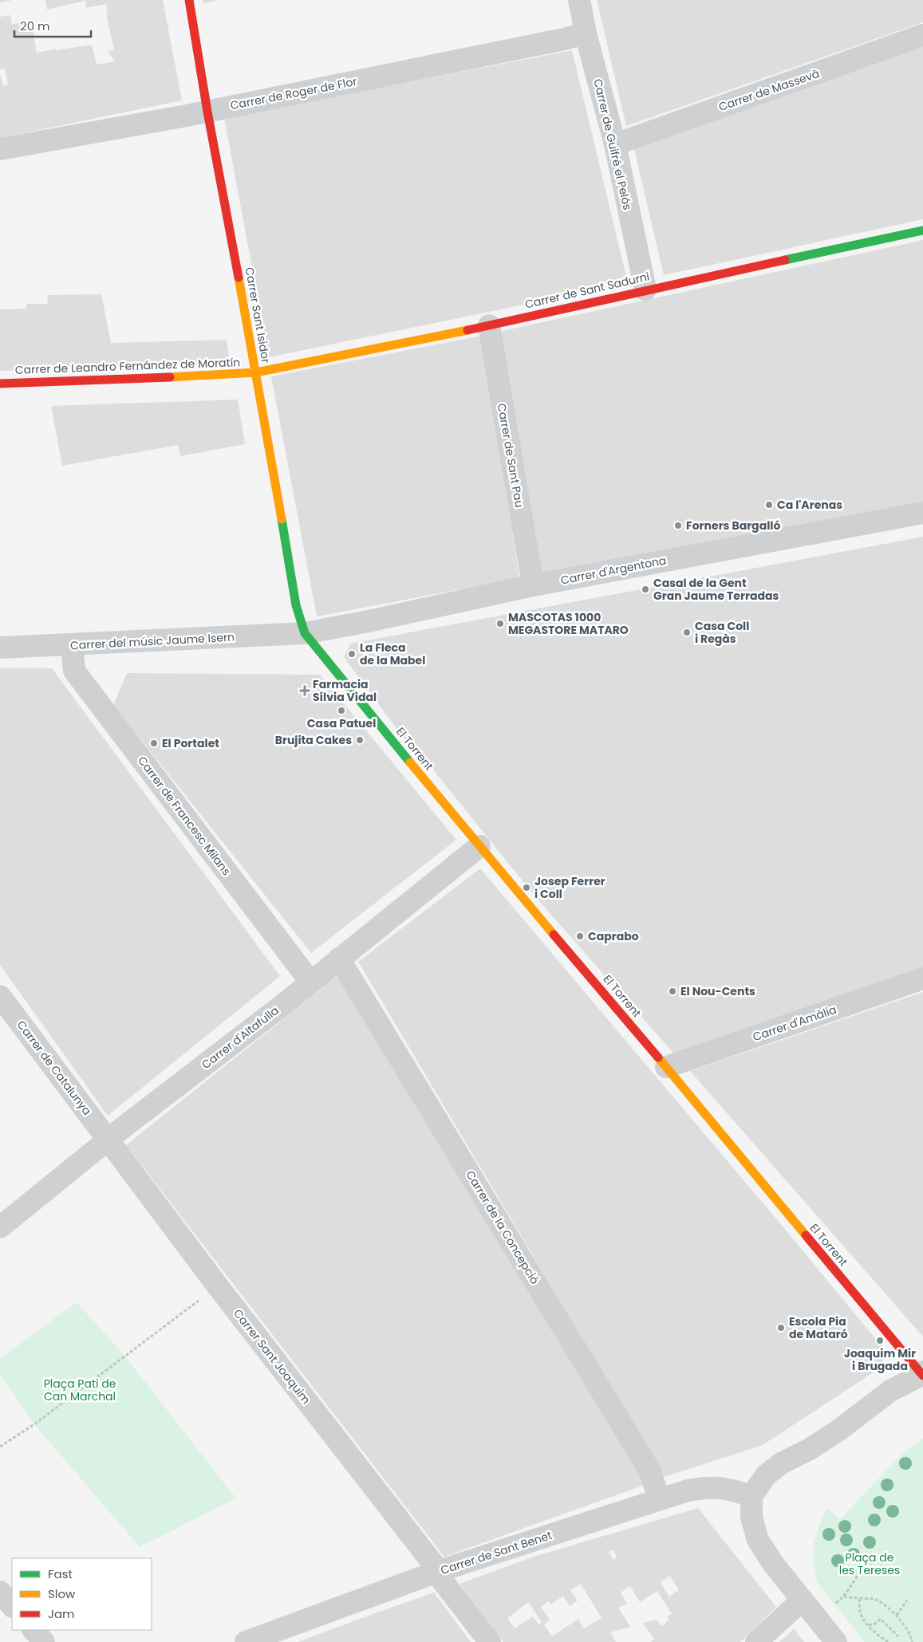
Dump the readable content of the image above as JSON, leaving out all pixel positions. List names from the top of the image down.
{
  "streets": {
    "street": [
      "Carrer de Massevà",
      "Carrer de Roger de Flor",
      "Carrer de Guifré el Pelós",
      "Carrer de Sant Sadurní",
      "Carrer Sant Isidor",
      "Carrer de Leandro Fernández de Moratín",
      "Carrer de Sant Pau",
      "Carrer d'Argentona",
      "Carrer del músic Jaume Isern",
      "El Torrent",
      "Carrer de Francesc Milans",
      "Carrer d'Amàlia",
      "Carrer d'Altafulla",
      "Carrer de Catalunya",
      "Carrer de la Concepció",
      "Carrer Sant Joaquim",
      "Carrer de Sant Benet"
    ]
  },
  "crossings": [
    ["Carrer de Massevà", "Carrer de Guifré el Pelós"],
    ["Carrer de Roger de Flor", "Carrer de Guifré el Pelós"],
    ["Carrer de Roger de Flor", "Carrer Sant Isidor"],
    ["Carrer de Guifré el Pelós", "Carrer de Sant Sadurní"],
    ["Carrer de Sant Sadurní", "Carrer Sant Isidor"],
    ["Carrer de Sant Sadurní", "Carrer de Leandro Fernández de Moratín"],
    ["Carrer de Sant Sadurní", "Carrer de Sant Pau"],
    ["Carrer Sant Isidor", "Carrer de Leandro Fernández de Moratín"],
    ["Carrer Sant Isidor", "Carrer d'Argentona"],
    ["Carrer Sant Isidor", "Carrer del músic Jaume Isern"],
    ["Carrer Sant Isidor", "El Torrent"],
    ["Carrer de Sant Pau", "Carrer d'Argentona"],
    ["Carrer d'Argentona", "Carrer del músic Jaume Isern"],
    ["Carrer d'Argentona", "El Torrent"],
    ["Carrer del músic Jaume Isern", "El Torrent"],
    ["Carrer del músic Jaume Isern", "Carrer de Francesc Milans"],
    ["El Torrent", "Carrer d'Amàlia"],
    ["El Torrent", "Carrer d'Altafulla"],
    ["Carrer de Francesc Milans", "Carrer d'Altafulla"],
    ["Carrer d'Altafulla", "Carrer de Catalunya"],
    ["Carrer d'Altafulla", "Carrer de la Concepció"],
    ["Carrer d'Altafulla", "Carrer Sant Joaquim"],
    ["Carrer de Catalunya", "Carrer Sant Joaquim"],
    ["Carrer de la Concepció", "Carrer de Sant Benet"],
    ["Carrer Sant Joaquim", "Carrer de Sant Benet"]
  ],
  "parks": ["Plaça Pati de Can Marchal", "Plaça de les Tereses"],
  "places": {
    "other": [
      "Ca l'Arenas",
      "Forners Bargalló",
      "Casal de la Gent Gran Jaume Terradas",
      "MASCOTAS 1000 MEGASTORE MATARO",
      "Casa Coll i Regàs",
      "La Fleca de la Mabel",
      "Casa Patuel",
      "Brujita Cakes",
      "El Portalet",
      "Josep Ferrer i Coll",
      "Caprabo",
      "El Nou-Cents",
      "Escola Pia de Mataró",
      "Joaquim Mir i Brugada"
    ],
    "health": ["Farmacia Sílvia Vidal"]
  },
  "legend": ["Fast", "Slow", "Jam"],
  "scale_bar": "20 m"
}
